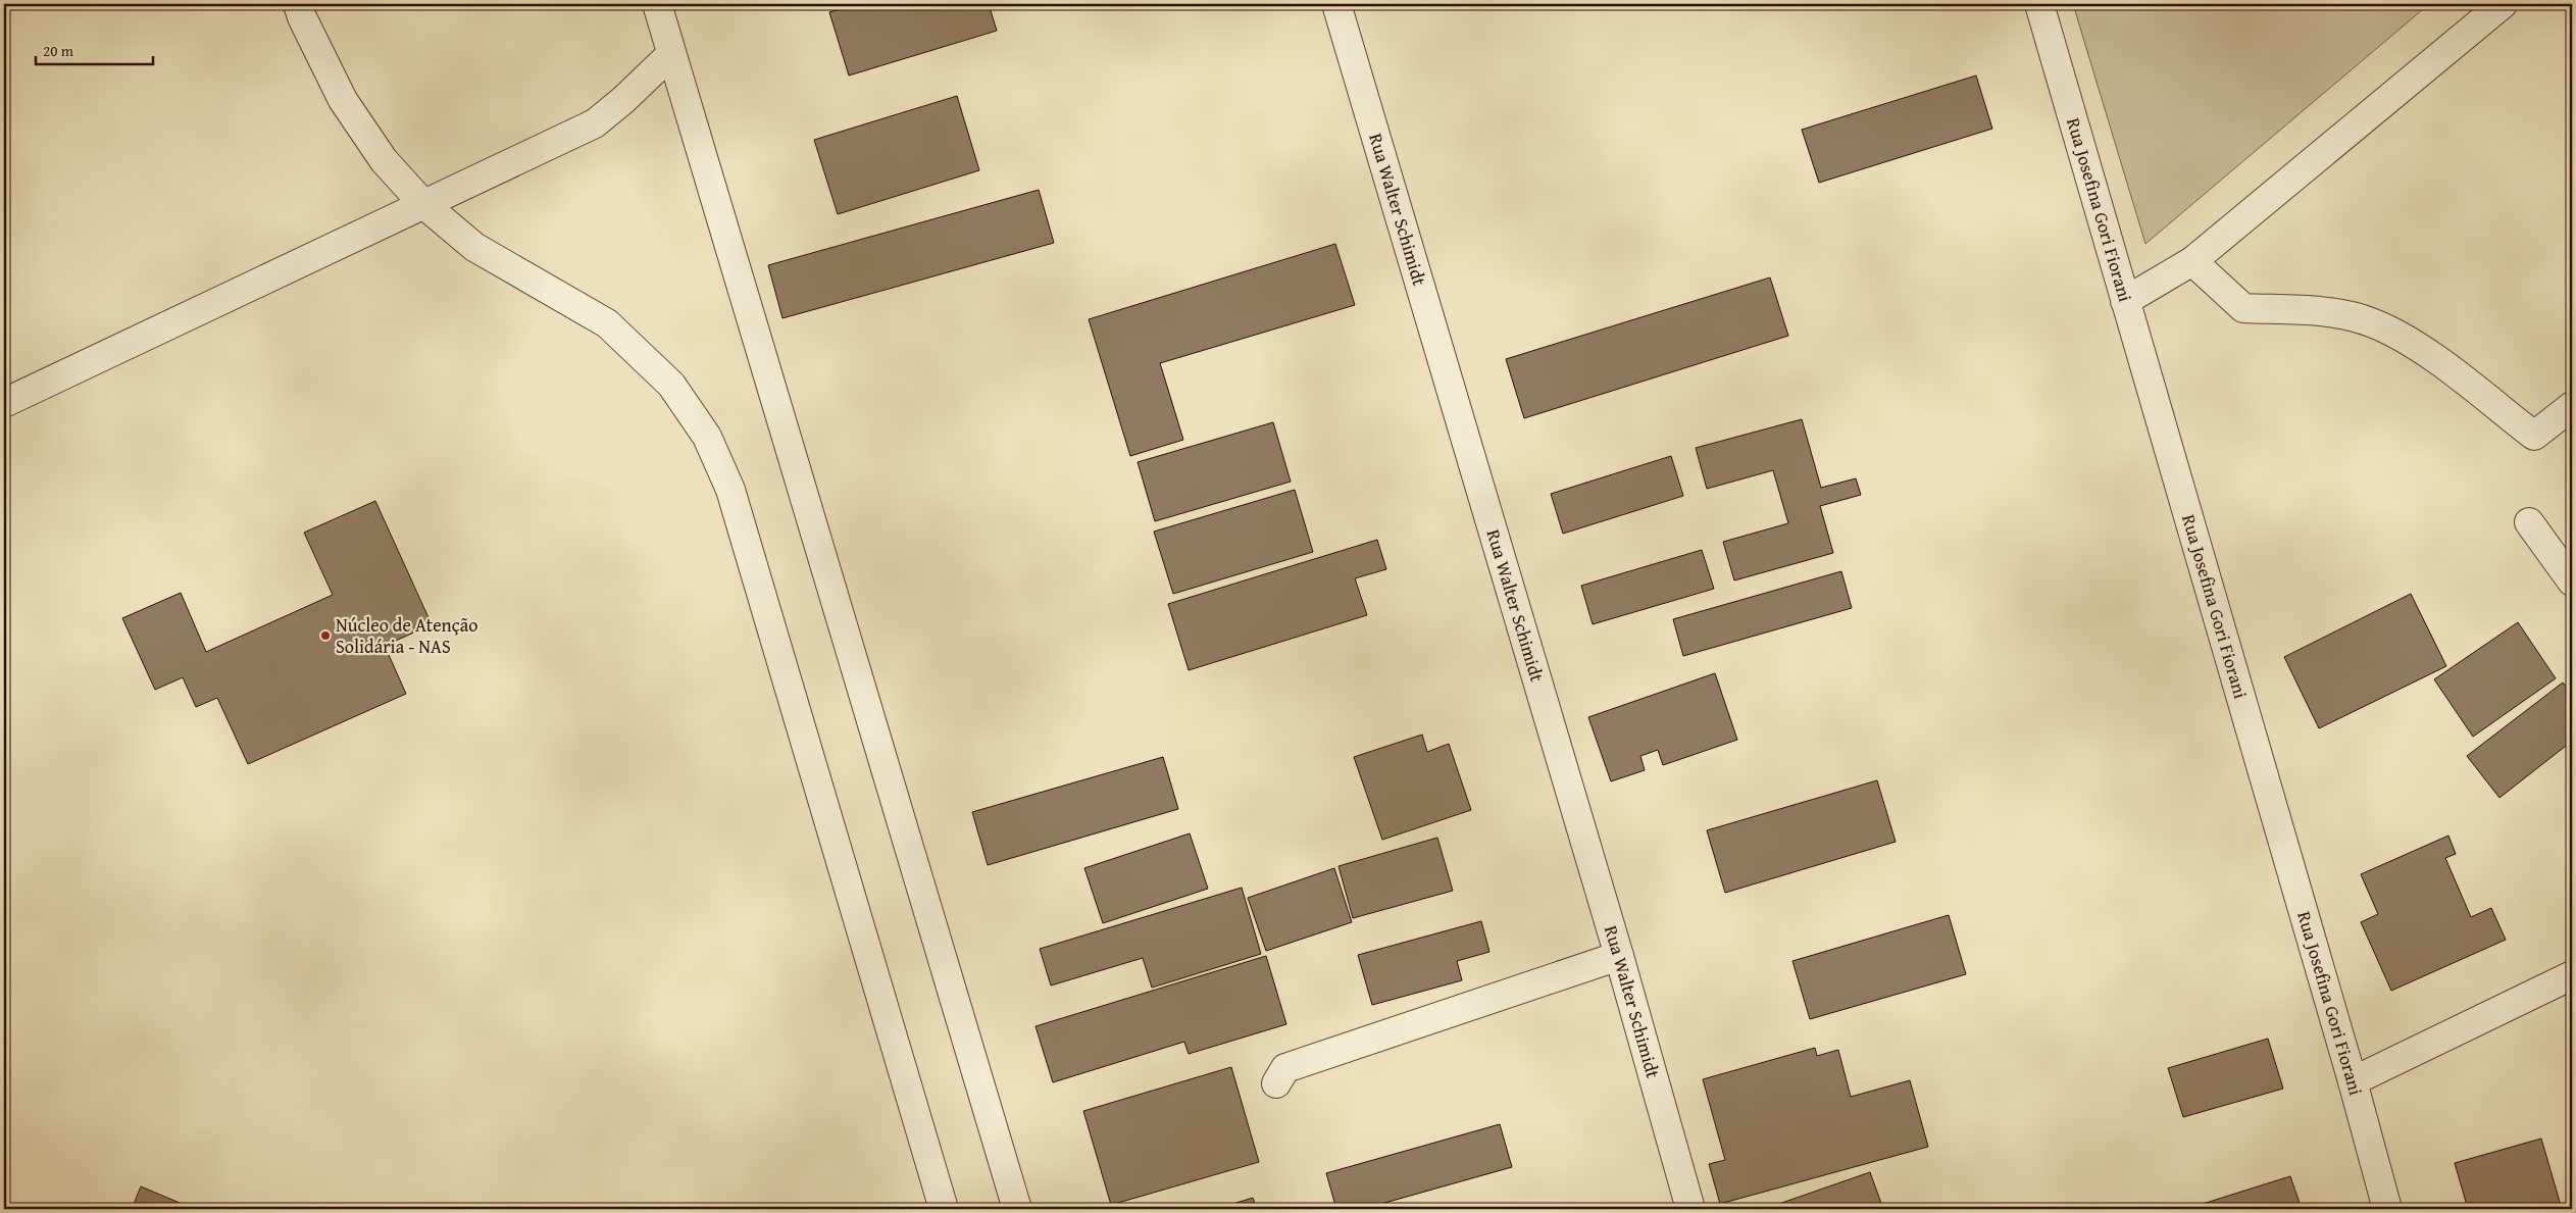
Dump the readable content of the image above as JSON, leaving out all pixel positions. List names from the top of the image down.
{
  "streets": {
    "street": ["Rua Josefina Gori Fiorani", "Rua Walter Schimidt"]
  },
  "places": ["Núcleo de Atenção Solidária - NAS"],
  "scale_bar": "20 m"
}
